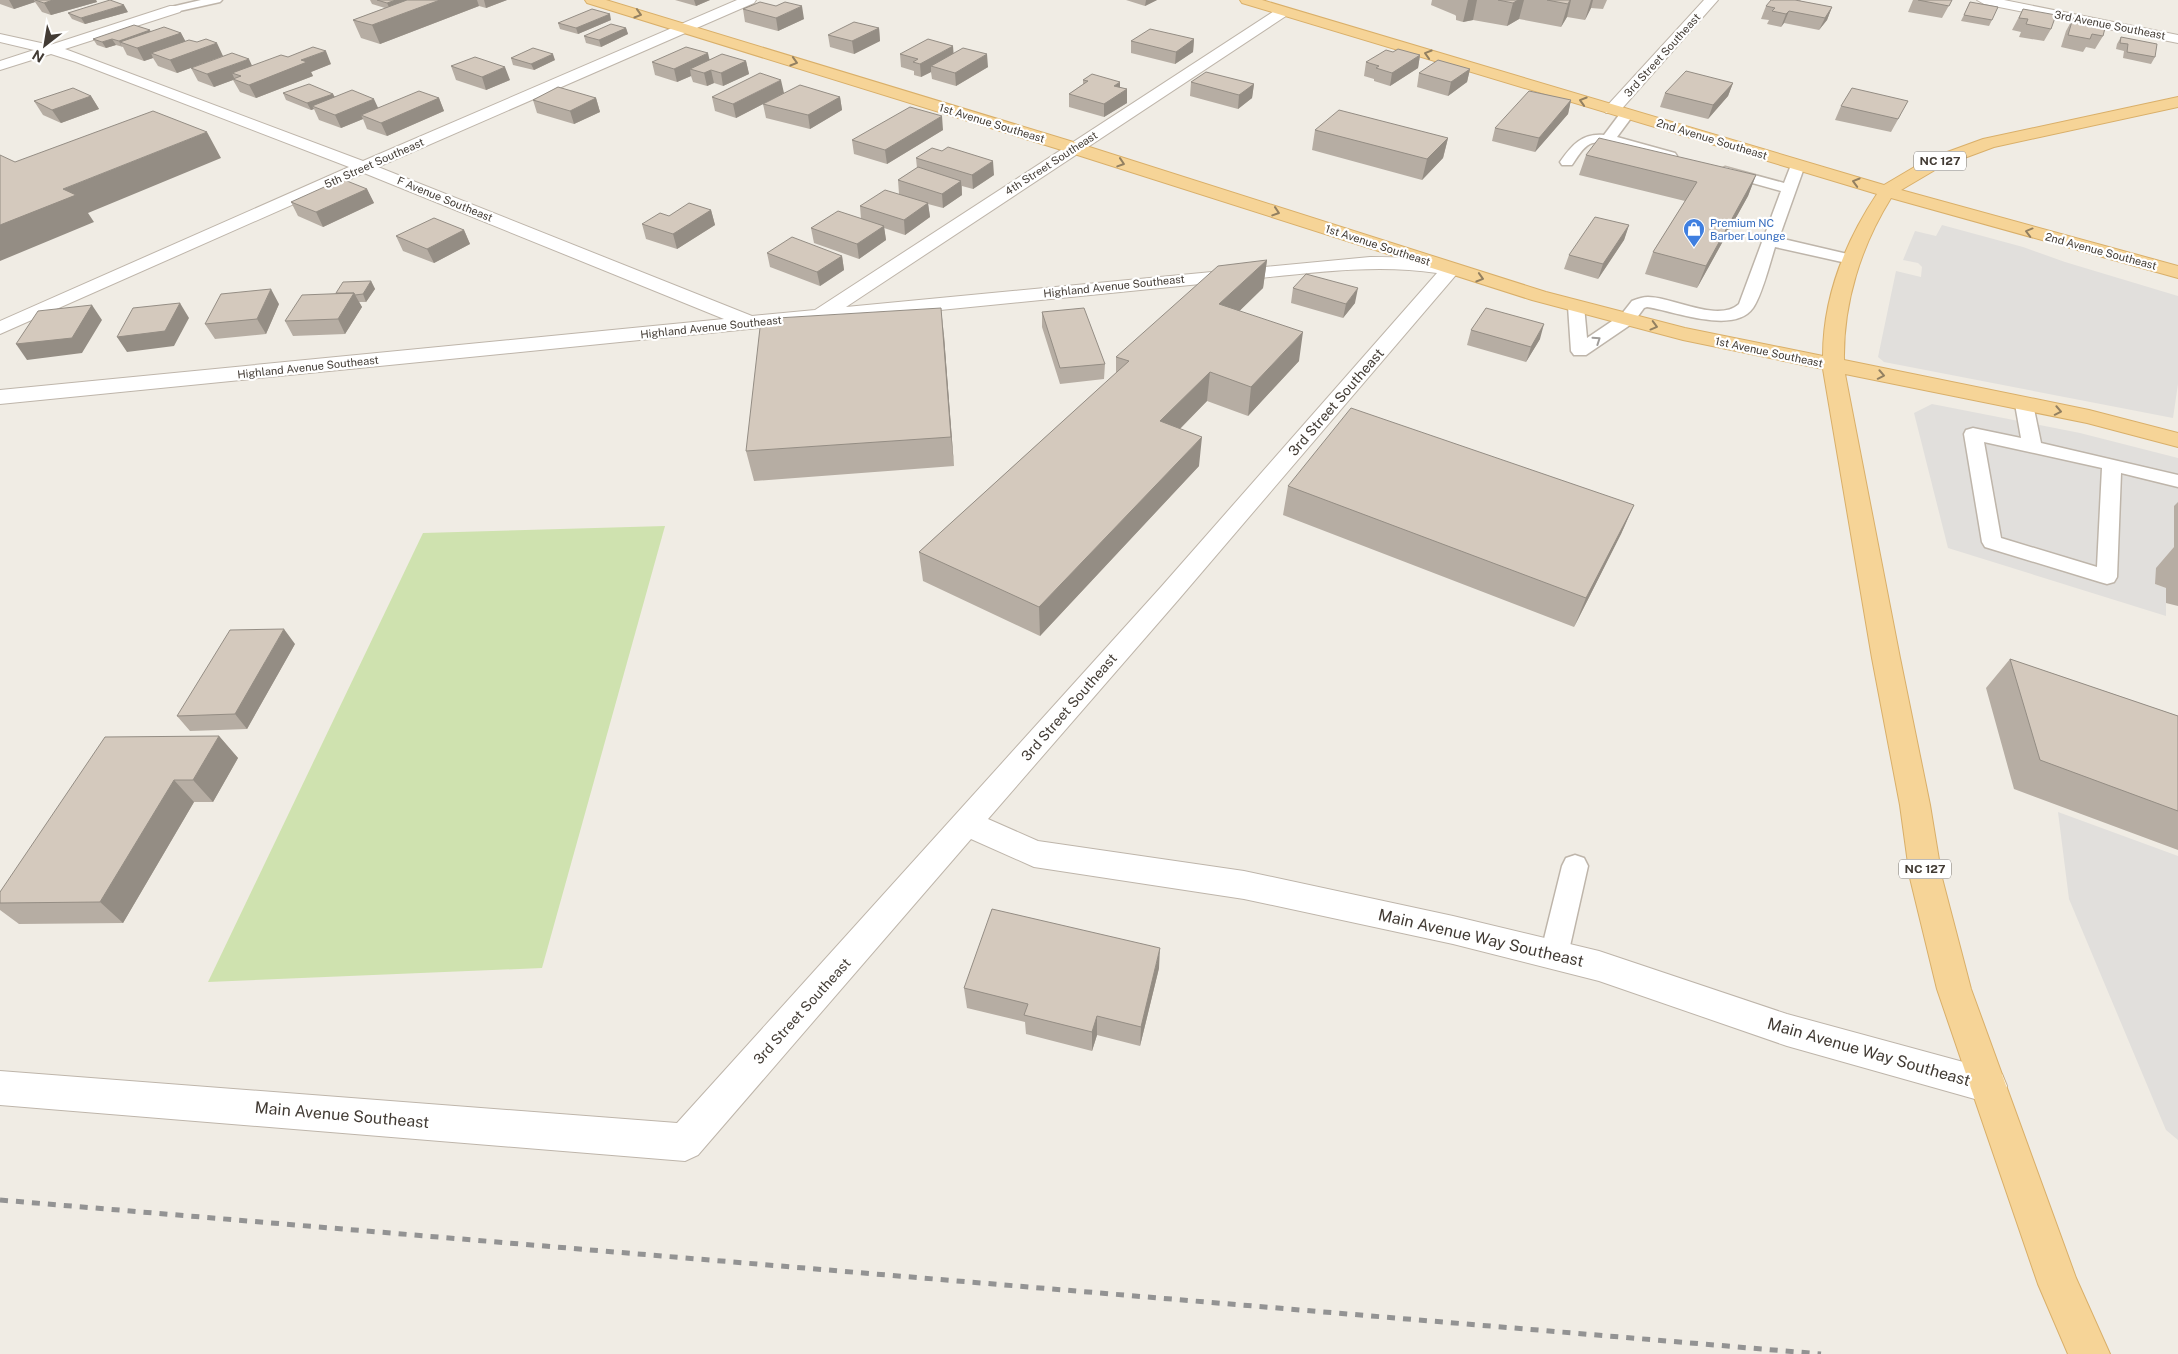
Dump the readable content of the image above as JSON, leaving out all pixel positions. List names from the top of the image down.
{
  "streets": {
    "main road": ["1st Avenue Southeast", "2nd Avenue Southeast", "NC 127"],
    "street": [
      "3rd Avenue Southeast",
      "3rd Street Southeast",
      "5th Street Southeast",
      "4th Street Southeast",
      "F Avenue Southeast",
      "Highland Avenue Southeast",
      "Main Avenue Way Southeast",
      "Main Avenue Southeast"
    ]
  },
  "crossings": [
    ["3rd Street Southeast", "1st Avenue Southeast"],
    ["3rd Street Southeast", "2nd Avenue Southeast"],
    ["3rd Street Southeast", "Highland Avenue Southeast"],
    ["3rd Street Southeast", "Main Avenue Way Southeast"],
    ["3rd Street Southeast", "Main Avenue Southeast"],
    ["1st Avenue Southeast", "NC 127"],
    ["1st Avenue Southeast", "5th Street Southeast"],
    ["1st Avenue Southeast", "4th Street Southeast"],
    ["1st Avenue Southeast", "Highland Avenue Southeast"],
    ["2nd Avenue Southeast", "NC 127"],
    ["2nd Avenue Southeast", "4th Street Southeast"],
    ["NC 127", "Main Avenue Way Southeast"],
    ["5th Street Southeast", "F Avenue Southeast"],
    ["4th Street Southeast", "Highland Avenue Southeast"],
    ["F Avenue Southeast", "Highland Avenue Southeast"]
  ],
  "one_way": ["1st Avenue Southeast", "2nd Avenue Southeast"],
  "places": {
    "shop": ["Premium NC Barber Lounge"]
  },
  "north": "bottom left"
}
